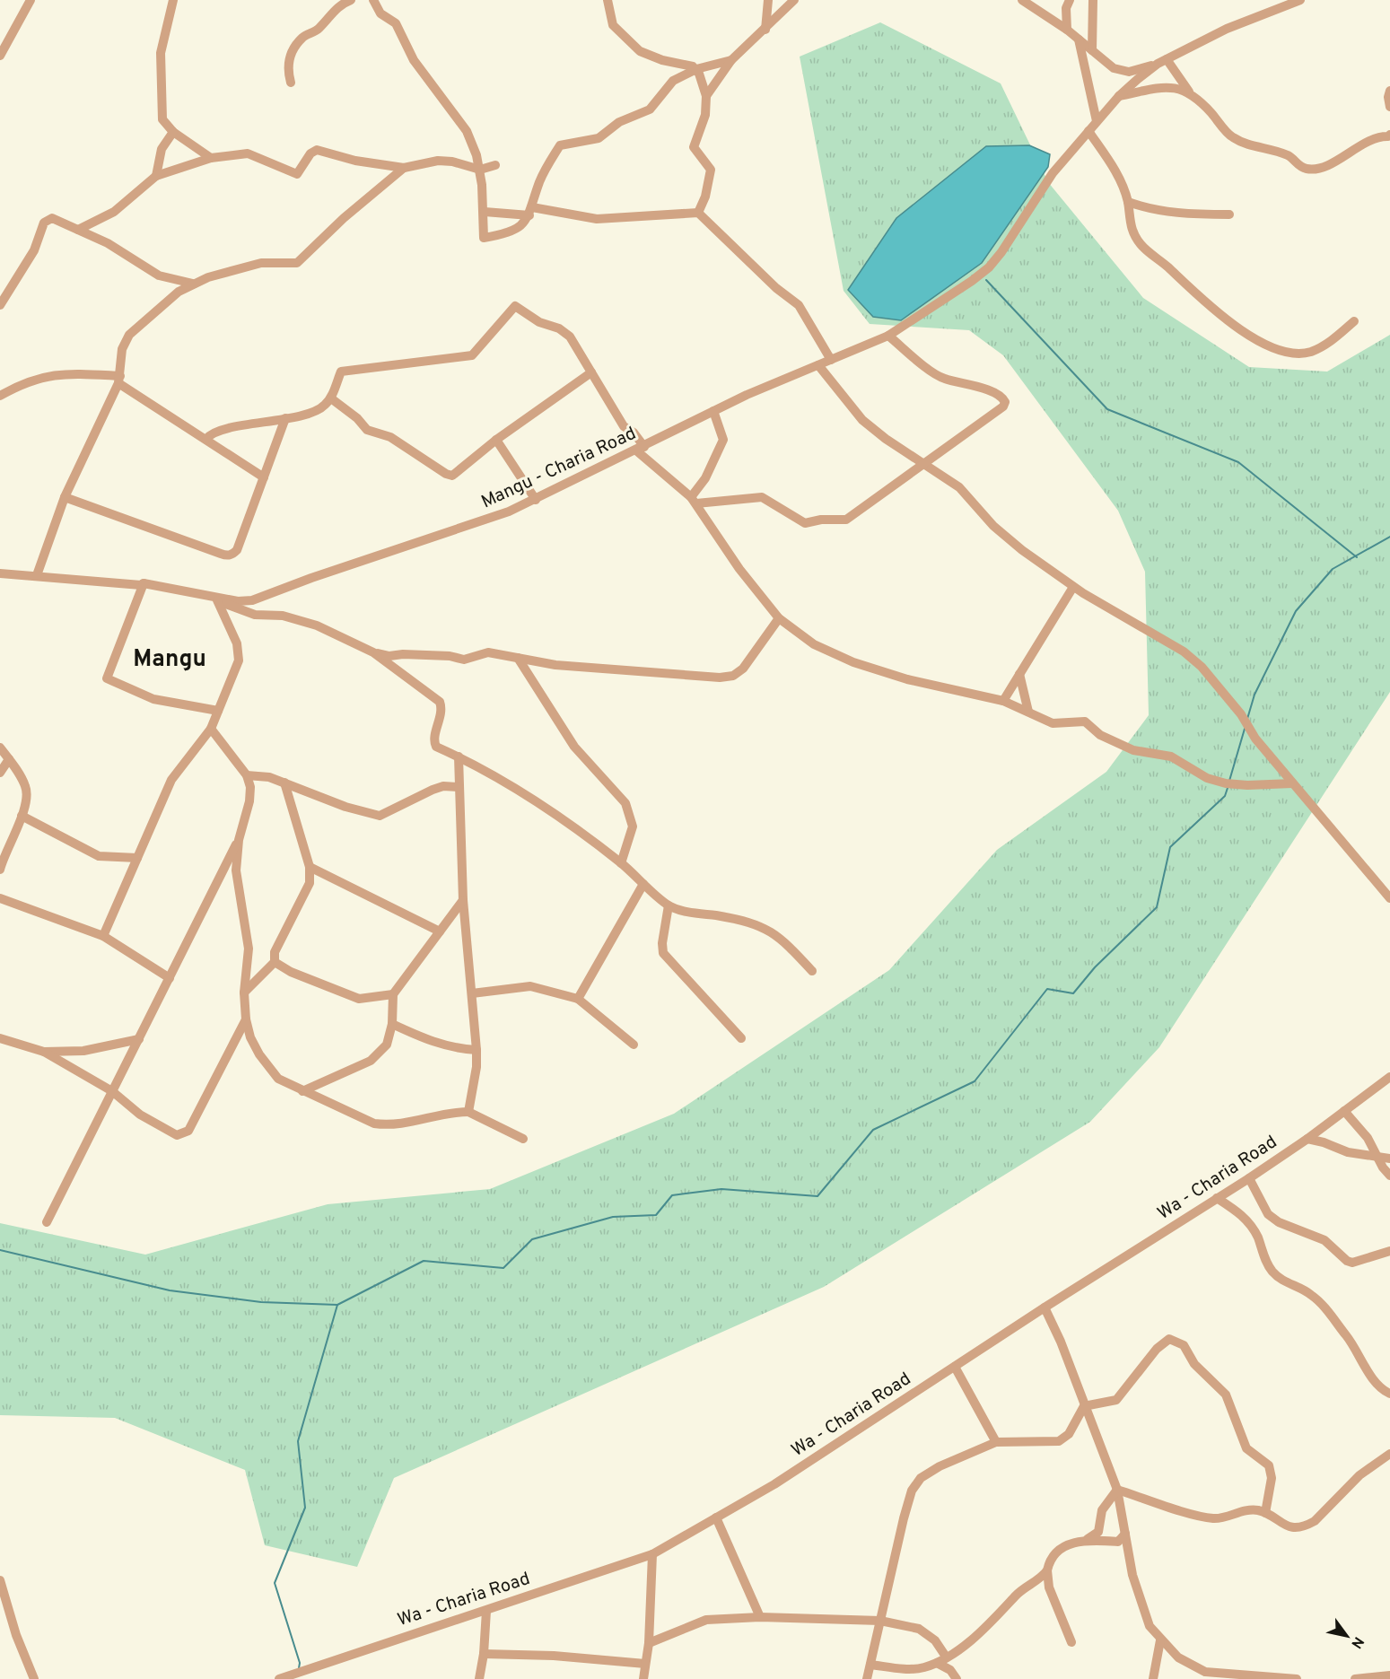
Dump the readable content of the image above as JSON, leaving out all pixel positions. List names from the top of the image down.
{
  "streets": {
    "street": ["Mangu - Charia Road", "Wa - Charia Road"]
  },
  "districts": ["Mangu"],
  "north": "bottom right"
}
